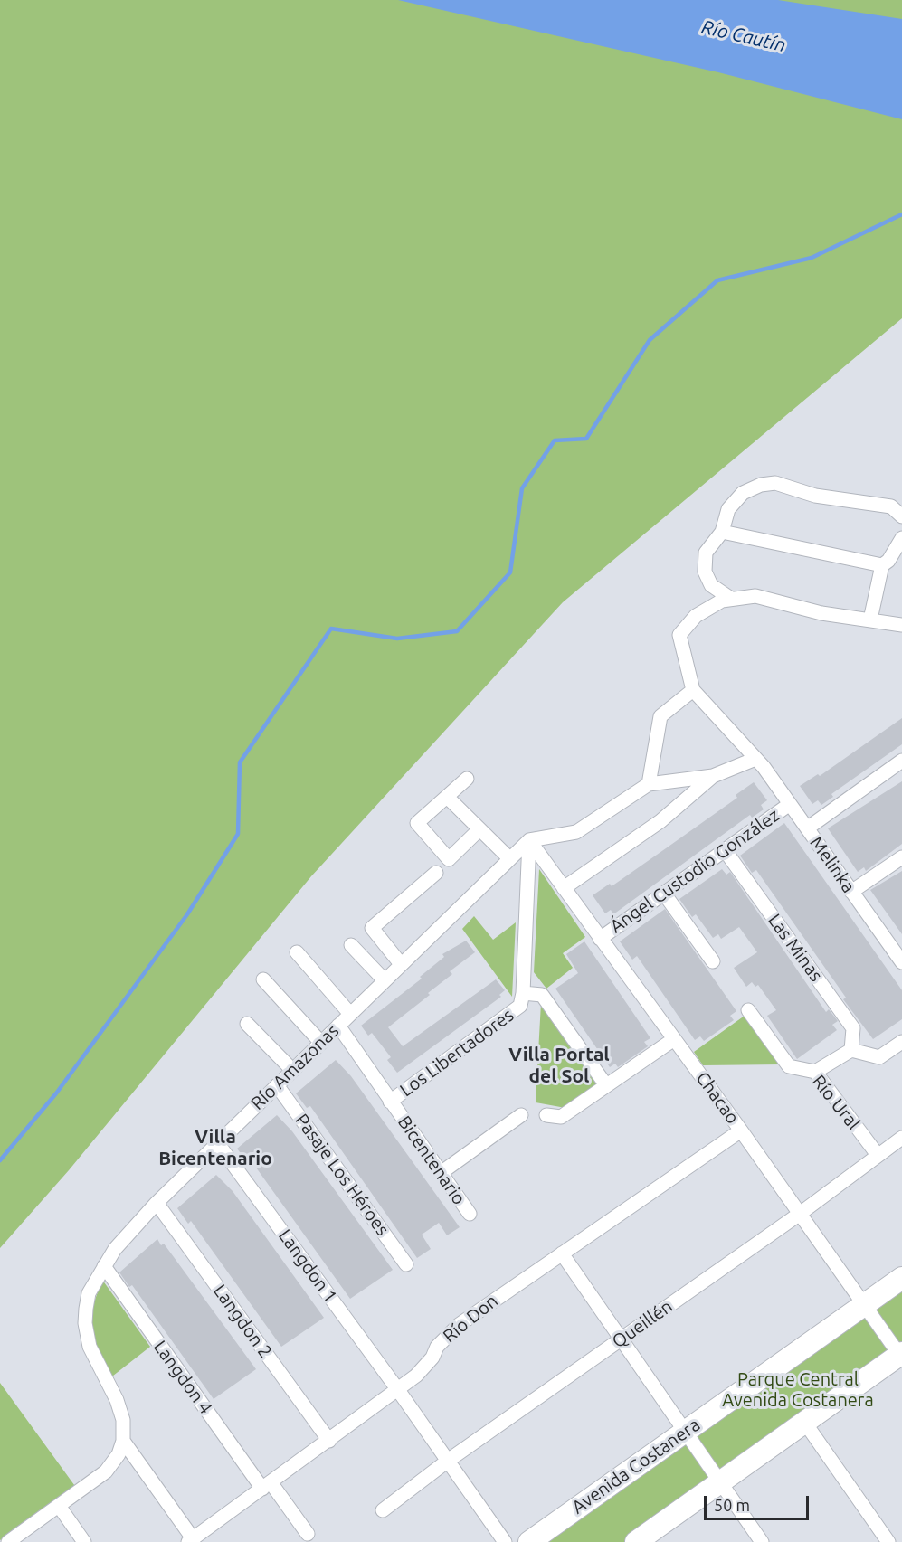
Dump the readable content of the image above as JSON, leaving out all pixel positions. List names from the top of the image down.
{
  "streets": {
    "main road": ["Avenida Costanera"],
    "street": [
      "Melinka",
      "Ángel Custodio González",
      "Las Minas",
      "Los Libertadores",
      "Río Amazonas",
      "Chacao",
      "Río Ural",
      "Bicentenario",
      "Pasaje Los Héroes",
      "Langdon 1",
      "Río Don",
      "Langdon 2",
      "Queillén",
      "Langdon 4"
    ]
  },
  "crossings": [
    ["Melinka", "Ángel Custodio González"],
    ["Ángel Custodio González", "Las Minas"],
    ["Ángel Custodio González", "Chacao"],
    ["Los Libertadores", "Río Amazonas"],
    ["Los Libertadores", "Chacao"],
    ["Los Libertadores", "Bicentenario"],
    ["Río Amazonas", "Chacao"],
    ["Río Amazonas", "Bicentenario"],
    ["Río Amazonas", "Pasaje Los Héroes"],
    ["Río Amazonas", "Langdon 1"],
    ["Río Amazonas", "Langdon 2"],
    ["Río Amazonas", "Langdon 4"],
    ["Chacao", "Río Don"],
    ["Chacao", "Queillén"],
    ["Chacao", "Avenida Costanera"],
    ["Río Ural", "Queillén"],
    ["Langdon 1", "Río Don"],
    ["Langdon 1", "Queillén"],
    ["Río Don", "Langdon 2"],
    ["Río Don", "Langdon 4"]
  ],
  "districts": ["Villa Portal del Sol", "Villa Bicentenario"],
  "water": ["Río Cautín"],
  "parks": ["Parque Central Avenida Costanera"],
  "scale_bar": "50 m"
}
